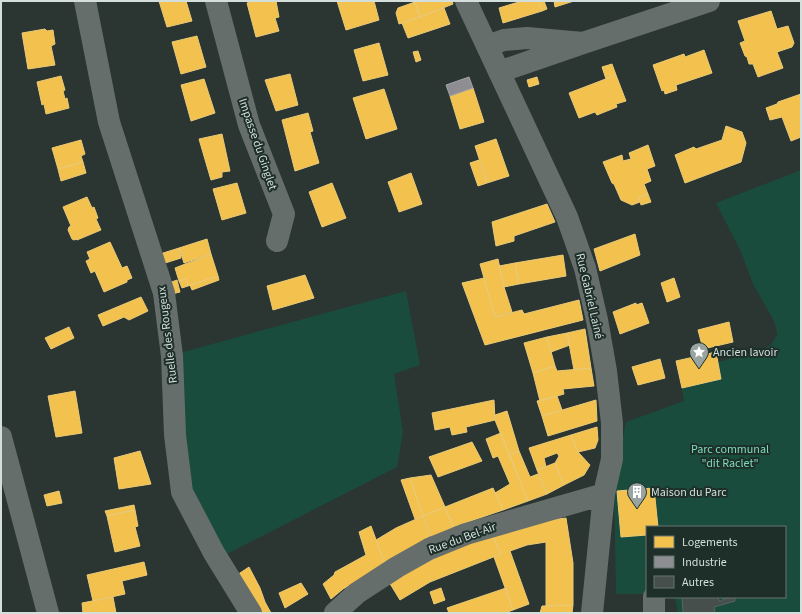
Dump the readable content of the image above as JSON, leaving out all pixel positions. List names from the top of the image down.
{
  "streets": {
    "street": [
      "Impasse du Ginglet",
      "Rue Gabriel Lainé",
      "Ruelle des Rougeux",
      "Rue du Bel-Air"
    ]
  },
  "crossings": [
    ["Rue Gabriel Lainé", "Rue du Bel-Air"]
  ],
  "parks": ["Parc communal \"dit Raclet\""],
  "places": {
    "place": ["Ancien lavoir"],
    "building": ["Maison du Parc"]
  },
  "legend": ["Logements", "Industrie", "Autres"]
}
